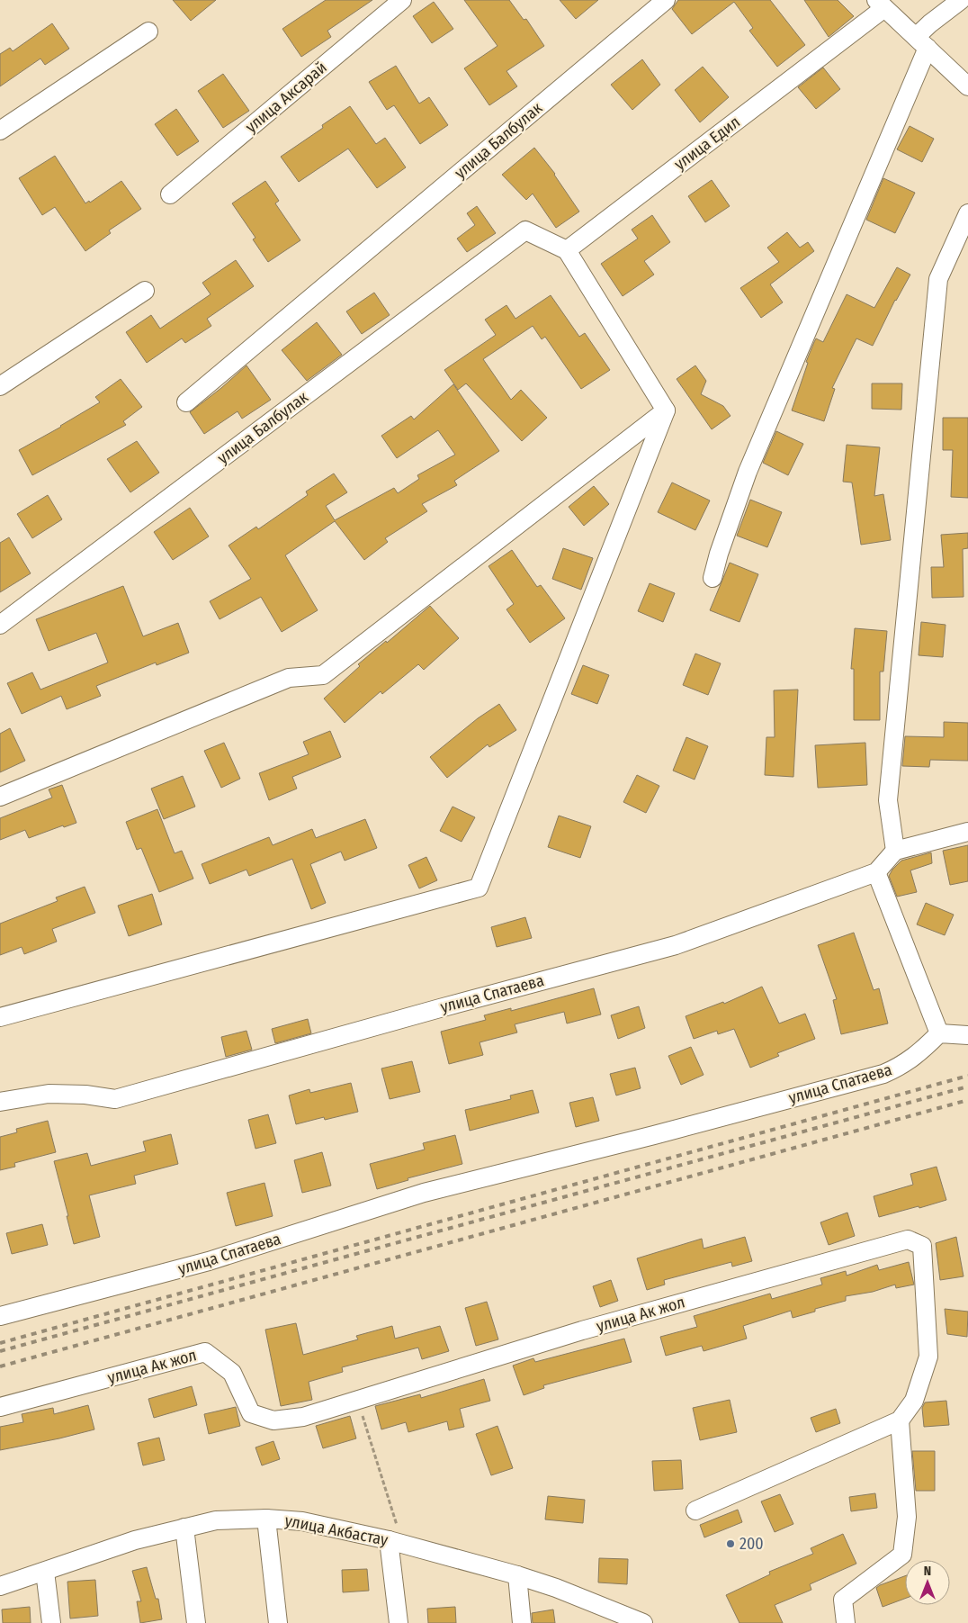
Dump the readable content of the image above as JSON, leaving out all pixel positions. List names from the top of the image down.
{
  "streets": {
    "street": [
      "улица Аксарай",
      "улица Балбулак",
      "улица Едил",
      "улица Спатаева",
      "улица Ак жол",
      "улица Акбастау"
    ]
  },
  "crossings": [
    ["улица Балбулак", "улица Едил"]
  ],
  "places": ["200"],
  "north": "top"
}
